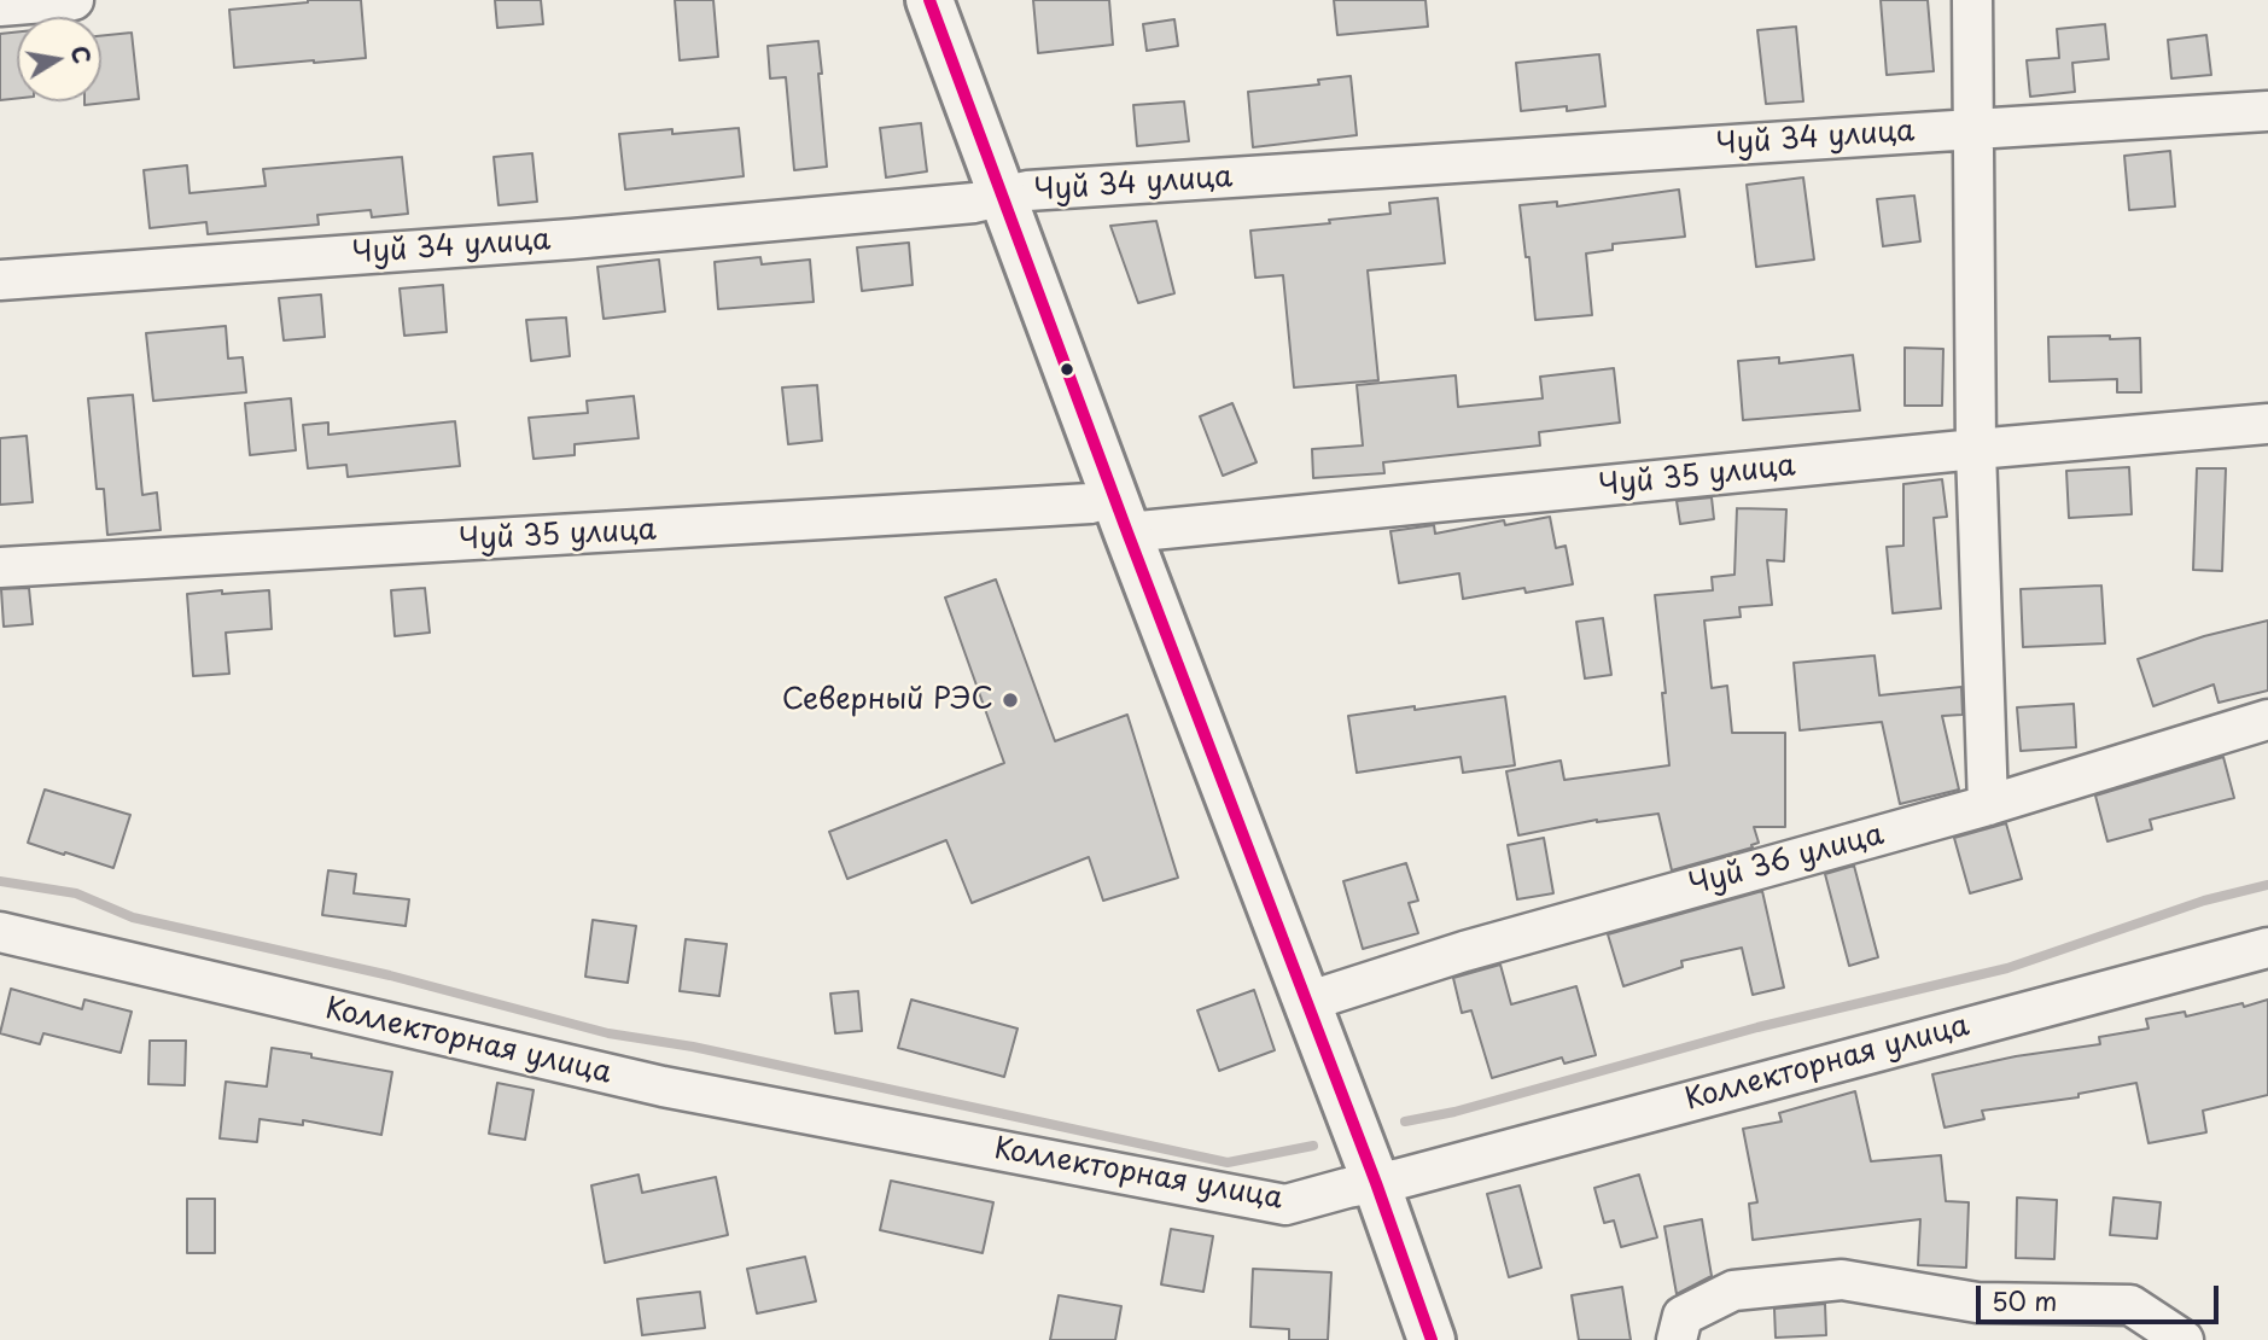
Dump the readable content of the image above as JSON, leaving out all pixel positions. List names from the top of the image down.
{
  "streets": {
    "street": [
      "Чуй 34 улица",
      "Чуй 35 улица",
      "Чуй 36 улица",
      "Коллекторная улица"
    ]
  },
  "places": ["Северный РЭС"],
  "scale_bar": "50 m",
  "north": "right"
}
